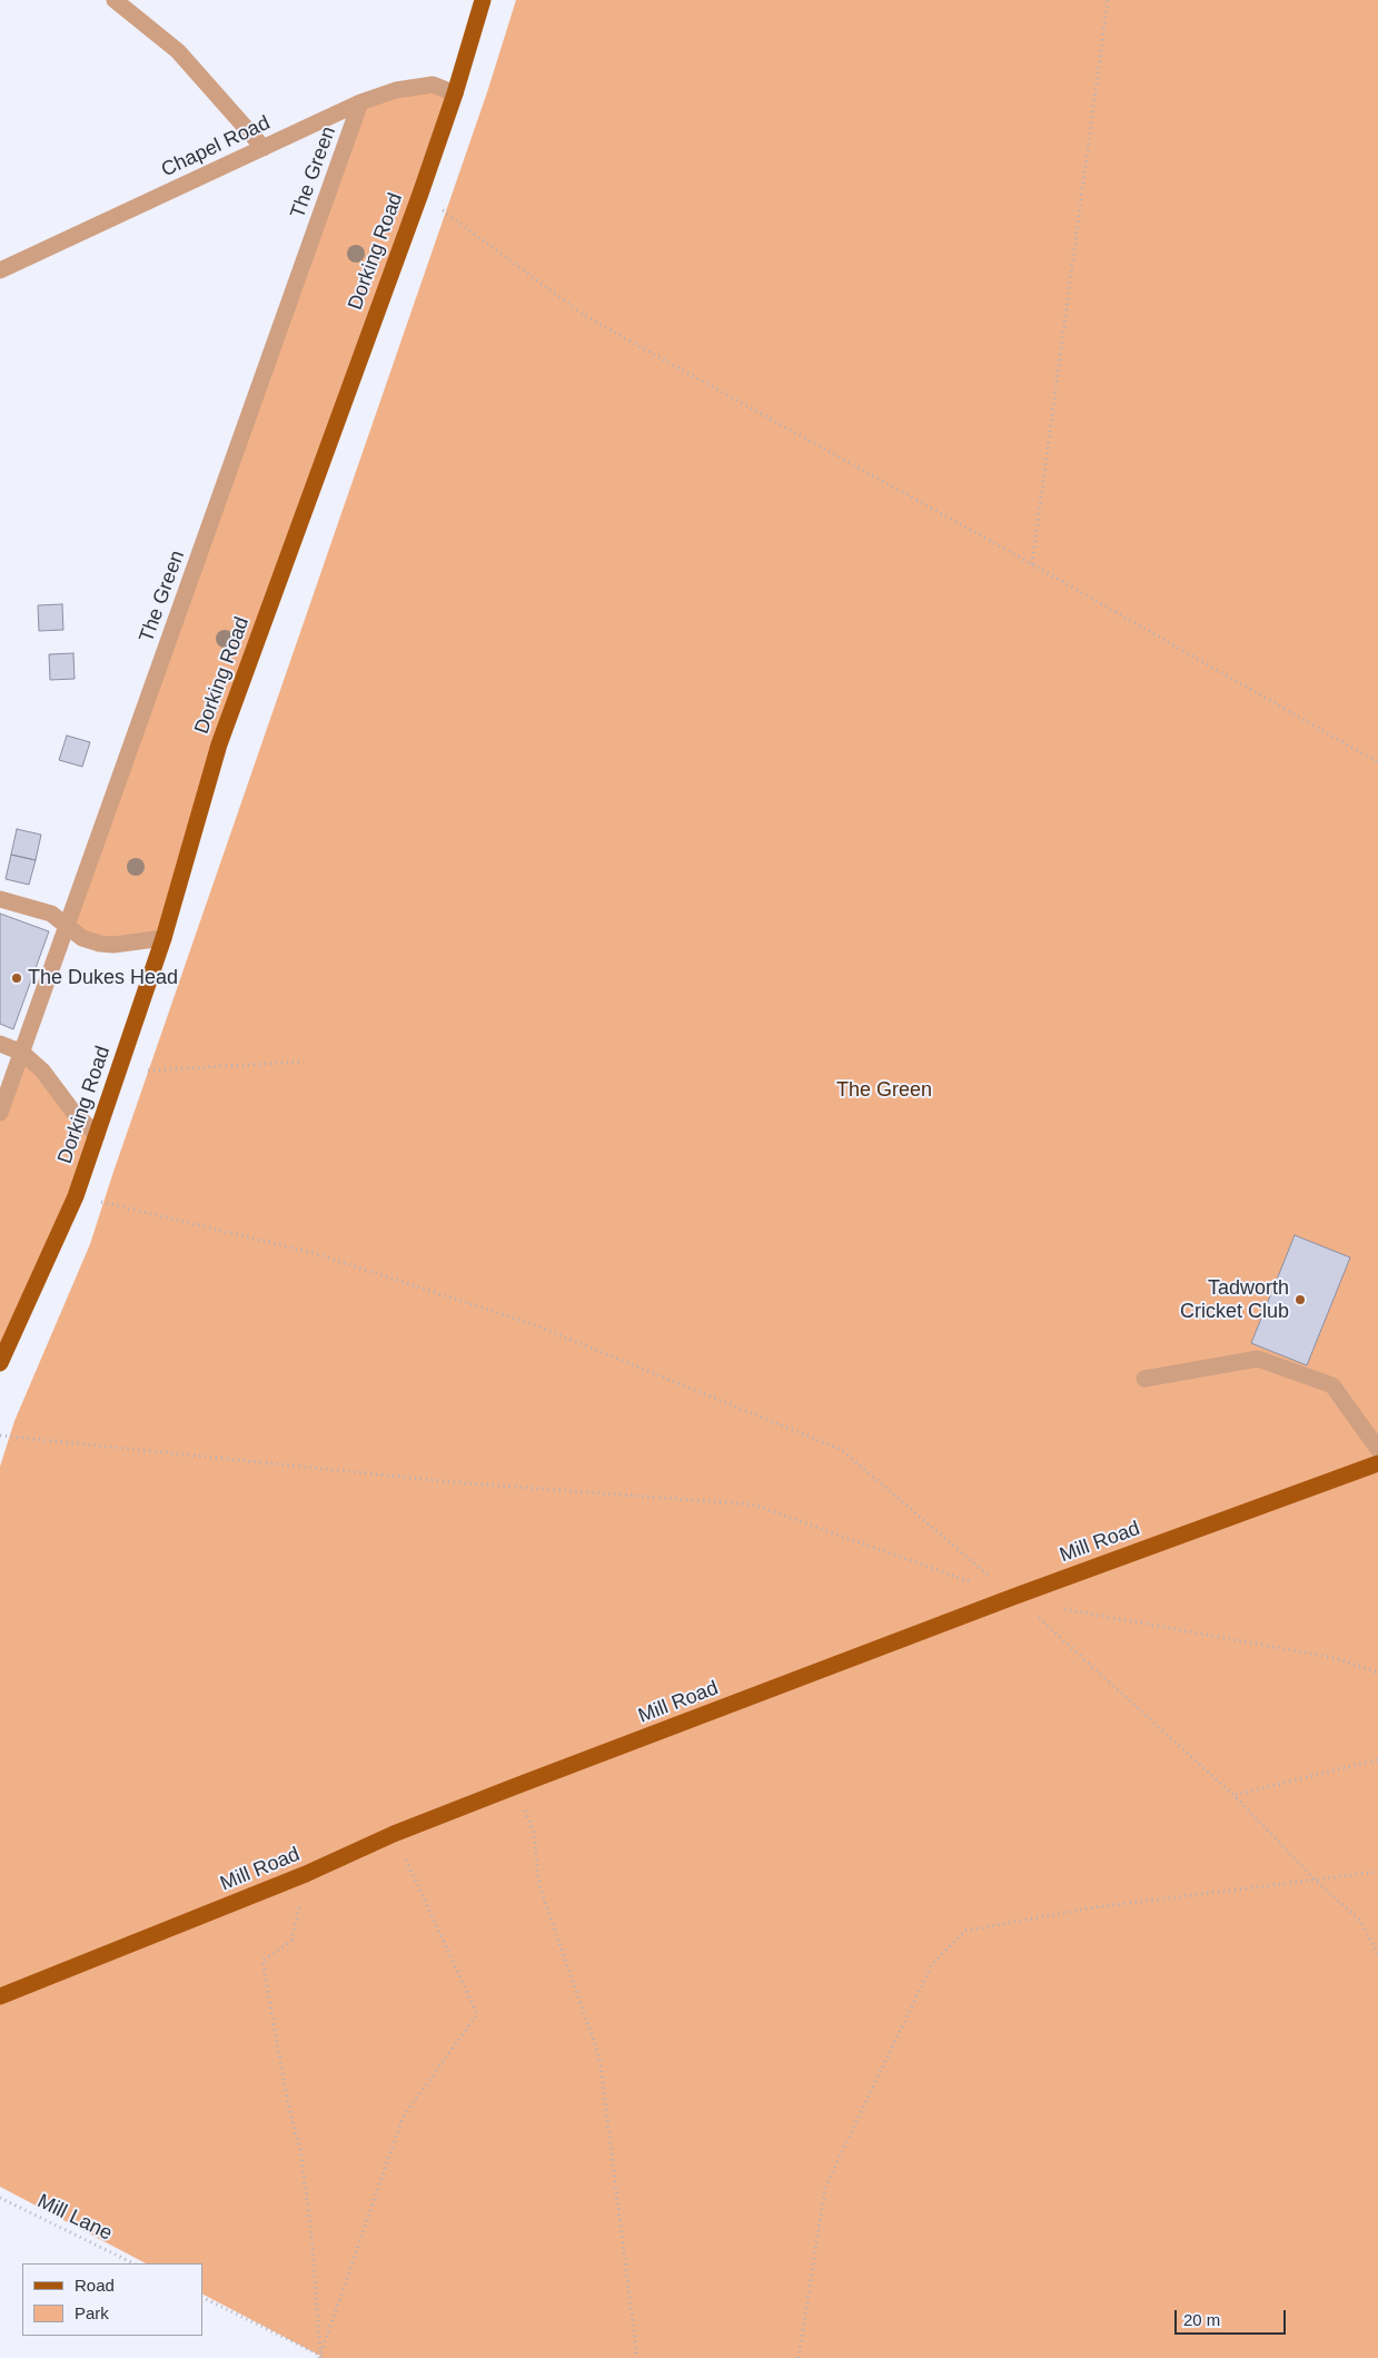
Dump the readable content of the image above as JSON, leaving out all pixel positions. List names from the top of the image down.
{
  "streets": {
    "main road": ["Dorking Road", "Mill Road"],
    "street": ["Chapel Road", "The Green"],
    "path": ["Mill Lane"]
  },
  "crossings": [
    ["Chapel Road", "The Green"],
    ["Chapel Road", "Dorking Road"]
  ],
  "parks": ["The Green"],
  "places": ["The Dukes Head", "Tadworth Cricket Club"],
  "legend": ["Road", "Park"],
  "scale_bar": "20 m"
}
